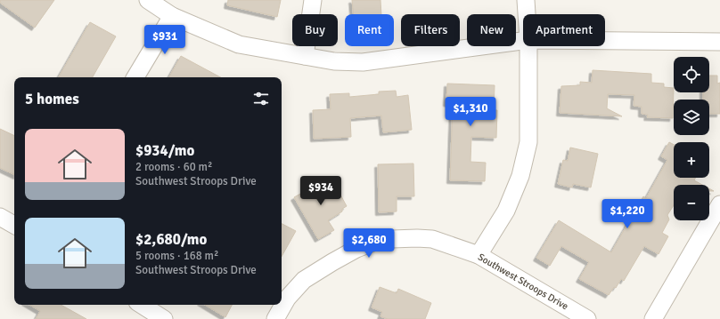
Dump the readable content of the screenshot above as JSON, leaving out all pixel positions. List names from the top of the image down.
{
  "streets": {
    "street": ["Southwest Stroops Drive"]
  },
  "page": {
    "chip": [
      "Buy",
      "Rent",
      "Filters",
      "New",
      "Apartment"
    ],
    "price": [
      "$931",
      "$1,310",
      "$934",
      "$1,220",
      "$2,680"
    ],
    "map_buttons": ["+", "−"],
    "heading": "5 homes",
    "list": [
      {
        "name": "$934/mo",
        "note": "2 rooms · 60 m² · Southwest Stroops Drive"
      },
      {
        "name": "$2,680/mo",
        "note": "5 rooms · 168 m² · Southwest Stroops Drive"
      }
    ]
  }
}
